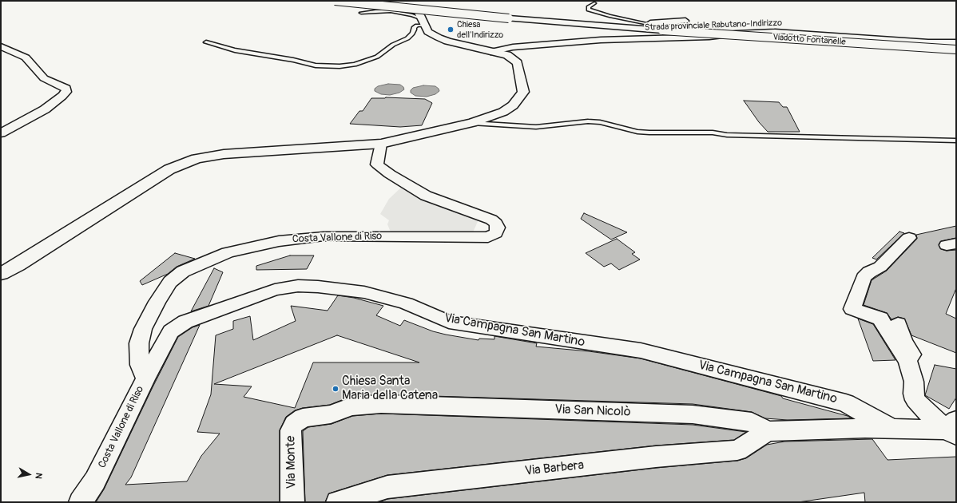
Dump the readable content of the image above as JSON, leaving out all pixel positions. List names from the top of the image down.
{
  "streets": {
    "main road": ["Viadotto Fontanelle"],
    "street": [
      "Strada provinciale Rabutano-Indirizzo",
      "Costa Vallone di Riso",
      "Via Campagna San Martino",
      "Via San Nicolò",
      "Via Monte",
      "Via Barbera"
    ]
  },
  "crossings": [
    ["Costa Vallone di Riso", "Via Campagna San Martino"],
    ["Via San Nicolò", "Via Monte"],
    ["Via San Nicolò", "Via Barbera"]
  ],
  "places": ["Chiesa dell'Indirizzo", "Chiesa Santa Maria della Catena"],
  "north": "right"
}
